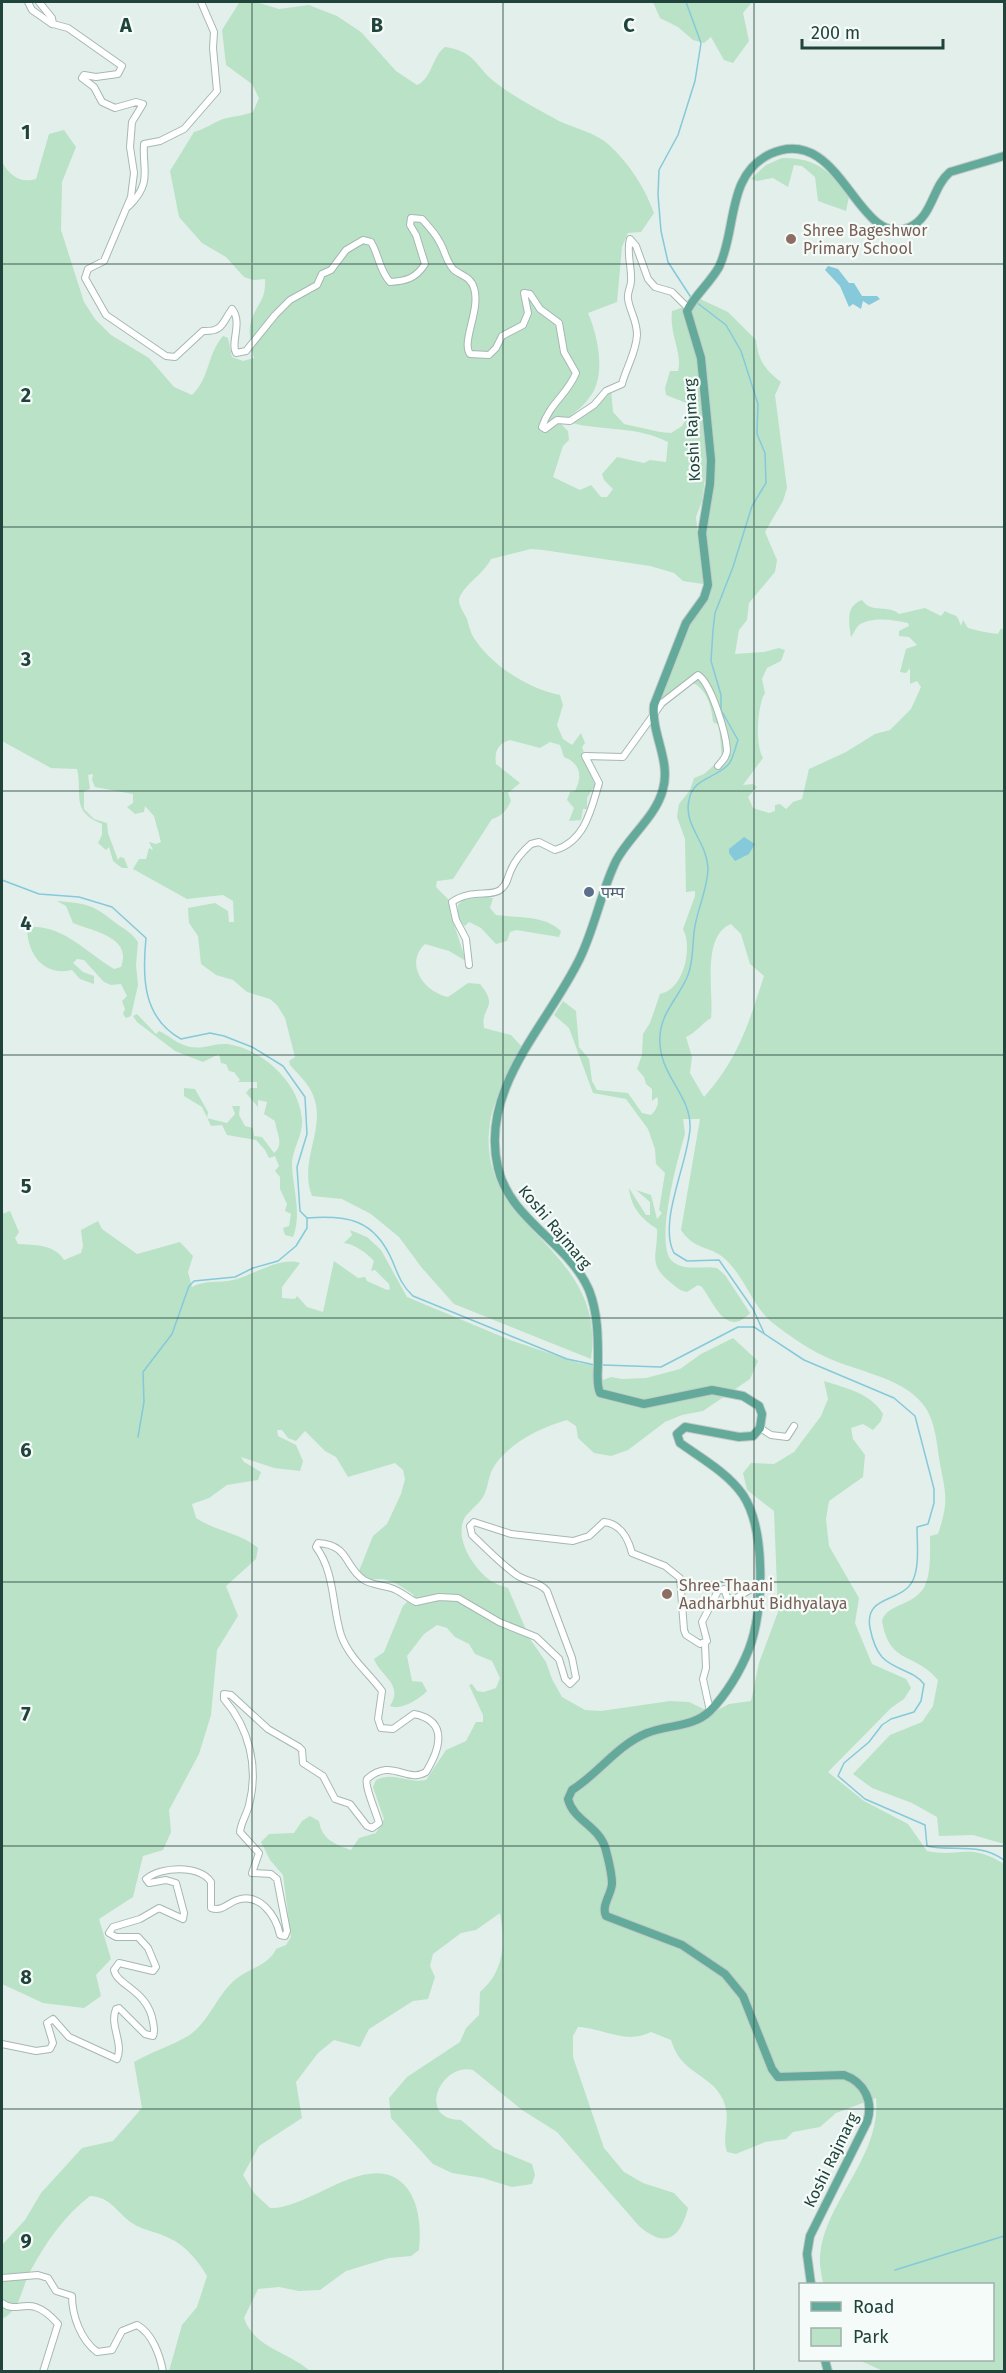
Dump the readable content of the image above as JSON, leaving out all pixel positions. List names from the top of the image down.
{
  "streets": {
    "main road": ["Koshi Rajmarg"]
  },
  "places": ["Shree Bageshwor Primary School", "पम्प", "Shree Thaani Aadharbhut Bidhyalaya"],
  "legend": ["Road", "Park"],
  "scale_bar": "200 m",
  "grid": {
    "columns": ["A", "B", "C"],
    "rows": [
      "1",
      "2",
      "3",
      "4",
      "5",
      "6",
      "7",
      "8",
      "9"
    ]
  }
}
